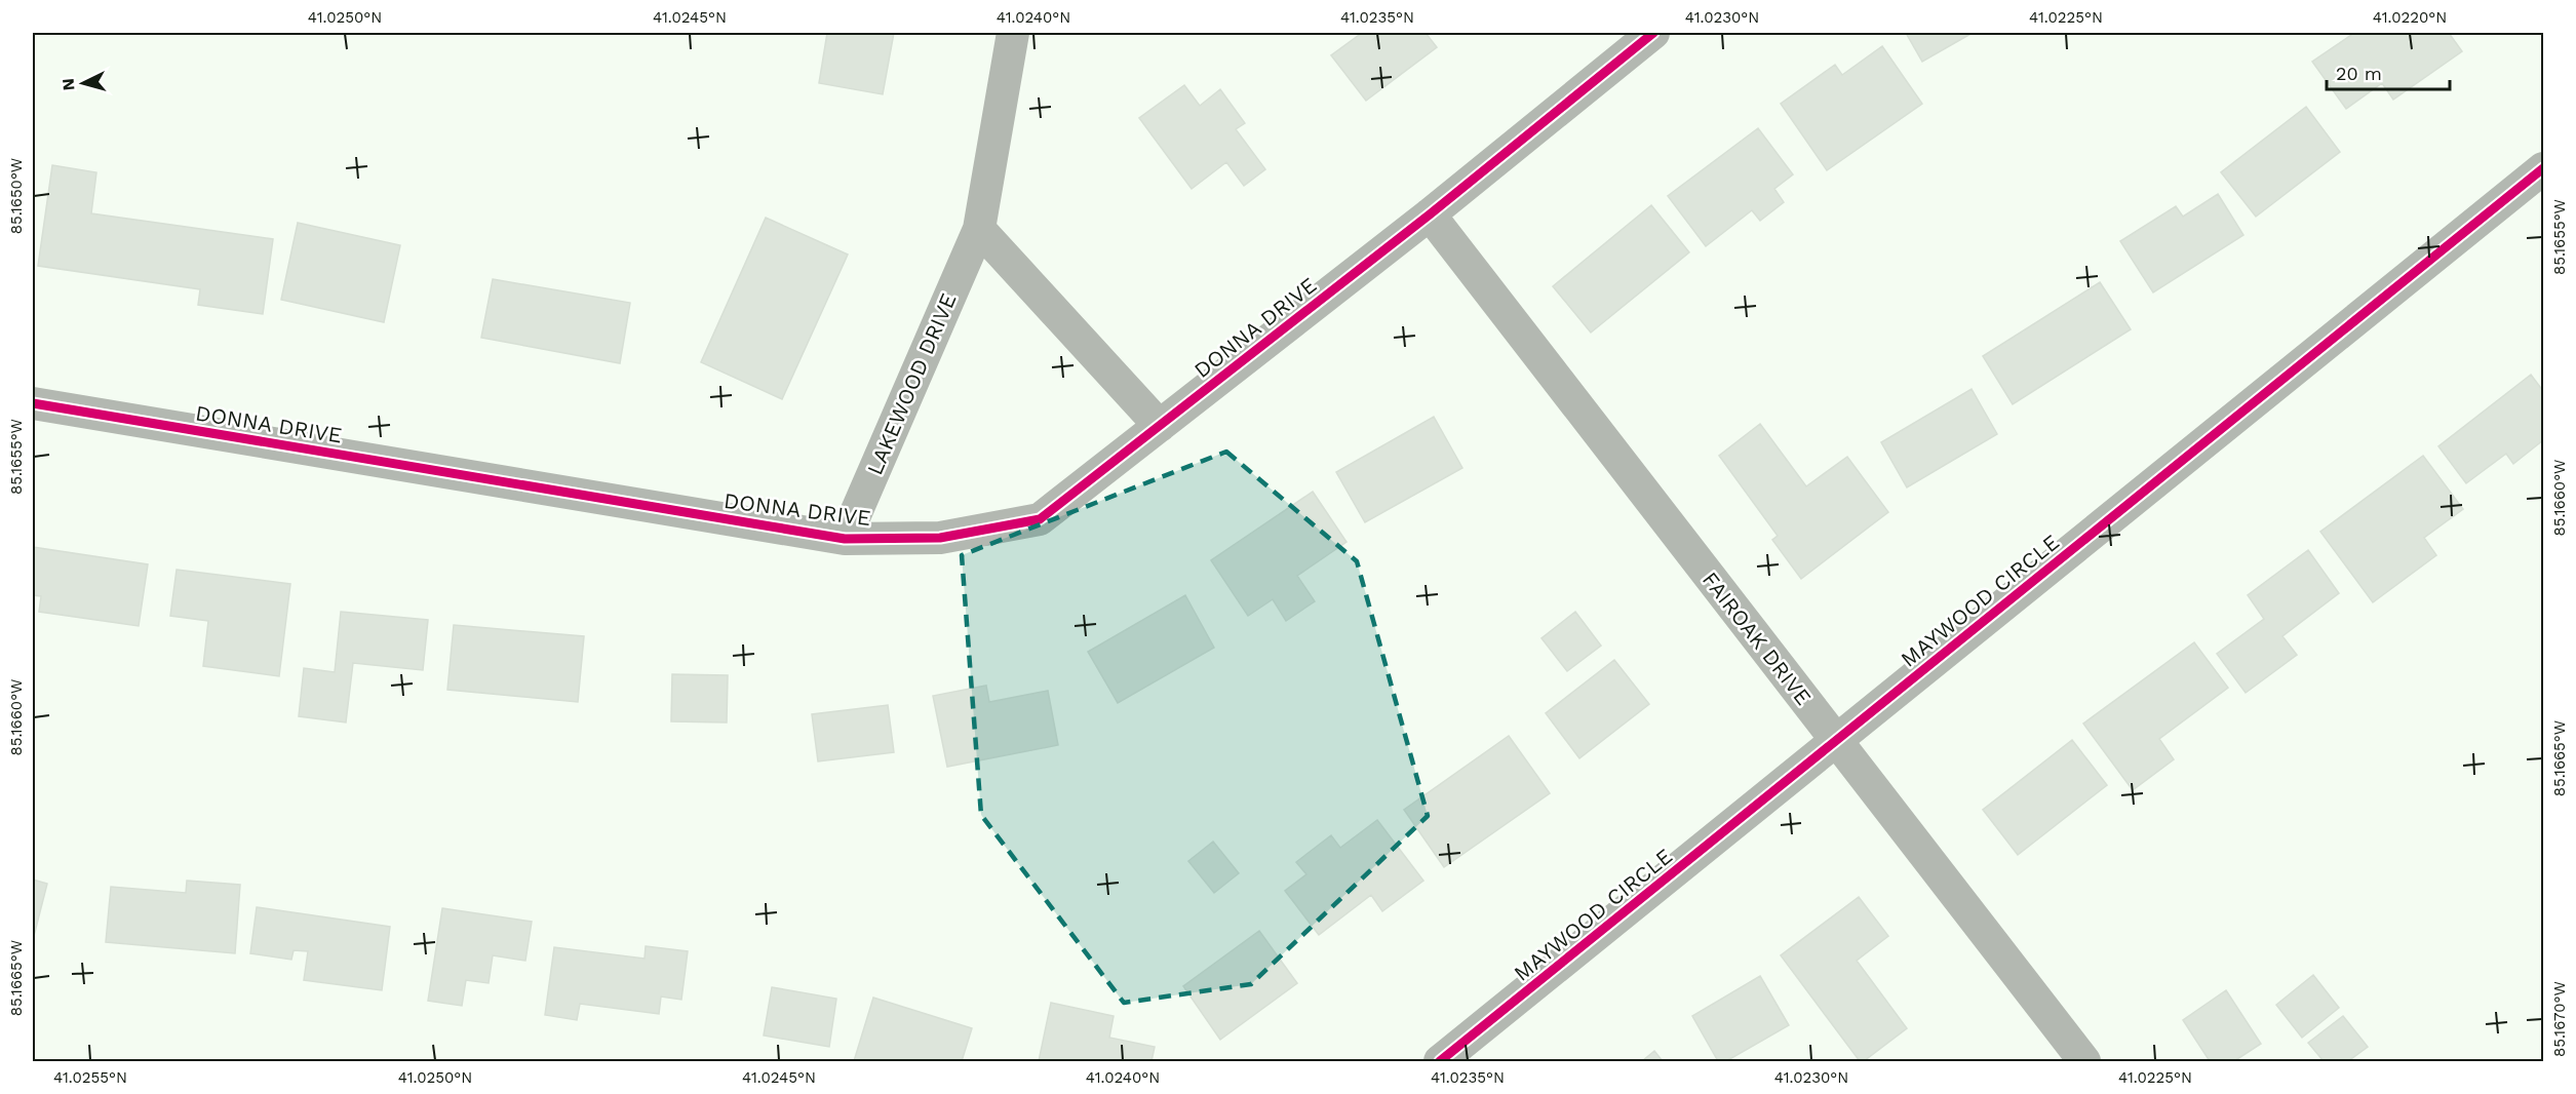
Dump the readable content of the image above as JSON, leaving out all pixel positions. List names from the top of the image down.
{
  "streets": {
    "street": [
      "DONNA DRIVE",
      "LAKEWOOD DRIVE",
      "MAYWOOD CIRCLE",
      "FAIROAK DRIVE"
    ]
  },
  "crossings": [
    ["DONNA DRIVE", "LAKEWOOD DRIVE"],
    ["DONNA DRIVE", "FAIROAK DRIVE"],
    ["MAYWOOD CIRCLE", "FAIROAK DRIVE"]
  ],
  "scale_bar": "20 m",
  "north": "left",
  "coordinates": [
    "41.0250°N",
    "41.0245°N",
    "41.0240°N",
    "41.0235°N",
    "41.0230°N",
    "41.0225°N",
    "41.0220°N",
    "85.1650°W",
    "85.1655°W",
    "85.1660°W",
    "85.1665°W",
    "85.1670°W",
    "41.0255°N"
  ]
}
